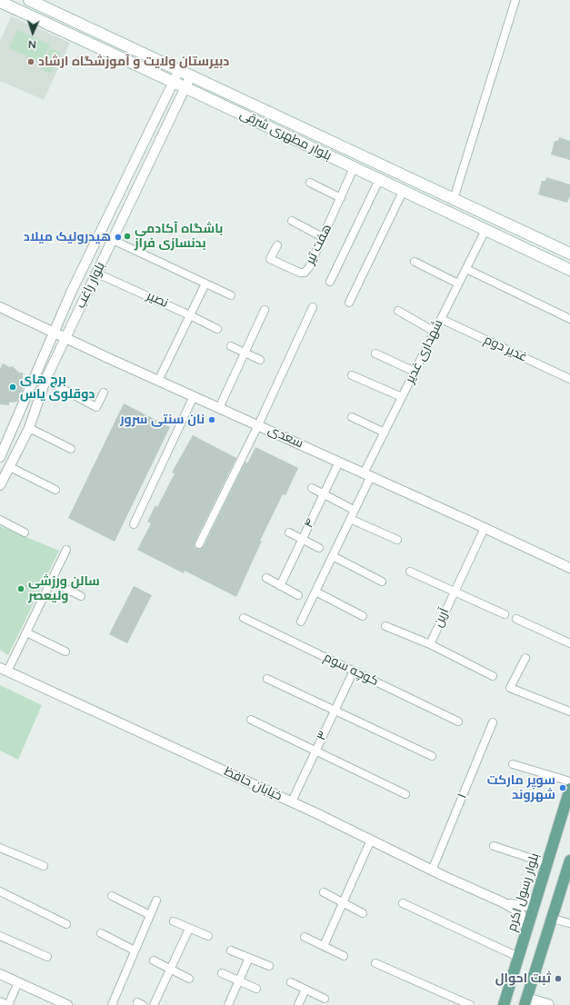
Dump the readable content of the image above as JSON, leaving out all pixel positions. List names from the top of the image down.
{
  "streets": {
    "main road": ["بلوار مطهری شرقی", "بلوار رسول اکرم"],
    "street": [
      "هفت تیر",
      "بلوار راغب",
      "نصیر",
      "غدیر دوم",
      "شهداری غدیر",
      "سعدی",
      "۴",
      "آرین",
      "کوچه سوم",
      "۳",
      "خیابان حافظ",
      "۱"
    ]
  },
  "crossings": [
    ["بلوار مطهری شرقی", "هفت تیر"],
    ["بلوار مطهری شرقی", "بلوار راغب"],
    ["بلوار مطهری شرقی", "شهداری غدیر"],
    ["بلوار راغب", "نصیر"],
    ["بلوار راغب", "سعدی"],
    ["غدیر دوم", "شهداری غدیر"],
    ["شهداری غدیر", "سعدی"],
    ["سعدی", "۴"],
    ["سعدی", "آرین"],
    ["کوچه سوم", "۳"],
    ["۳", "خیابان حافظ"],
    ["خیابان حافظ", "۱"]
  ],
  "places": [
    "دبیرستان ولایت و آموزشگاه ارشاد",
    "باشگاه آکادمی بدنسازی فراز",
    "هیدرولیک میلاد",
    "برج های دوقلوی یاس",
    "نان سنتی سرور",
    "سالن ورزشی ولیعصر",
    "سوپر مارکت شهروند",
    "ثبت احوال"
  ],
  "north": "bottom"
}
